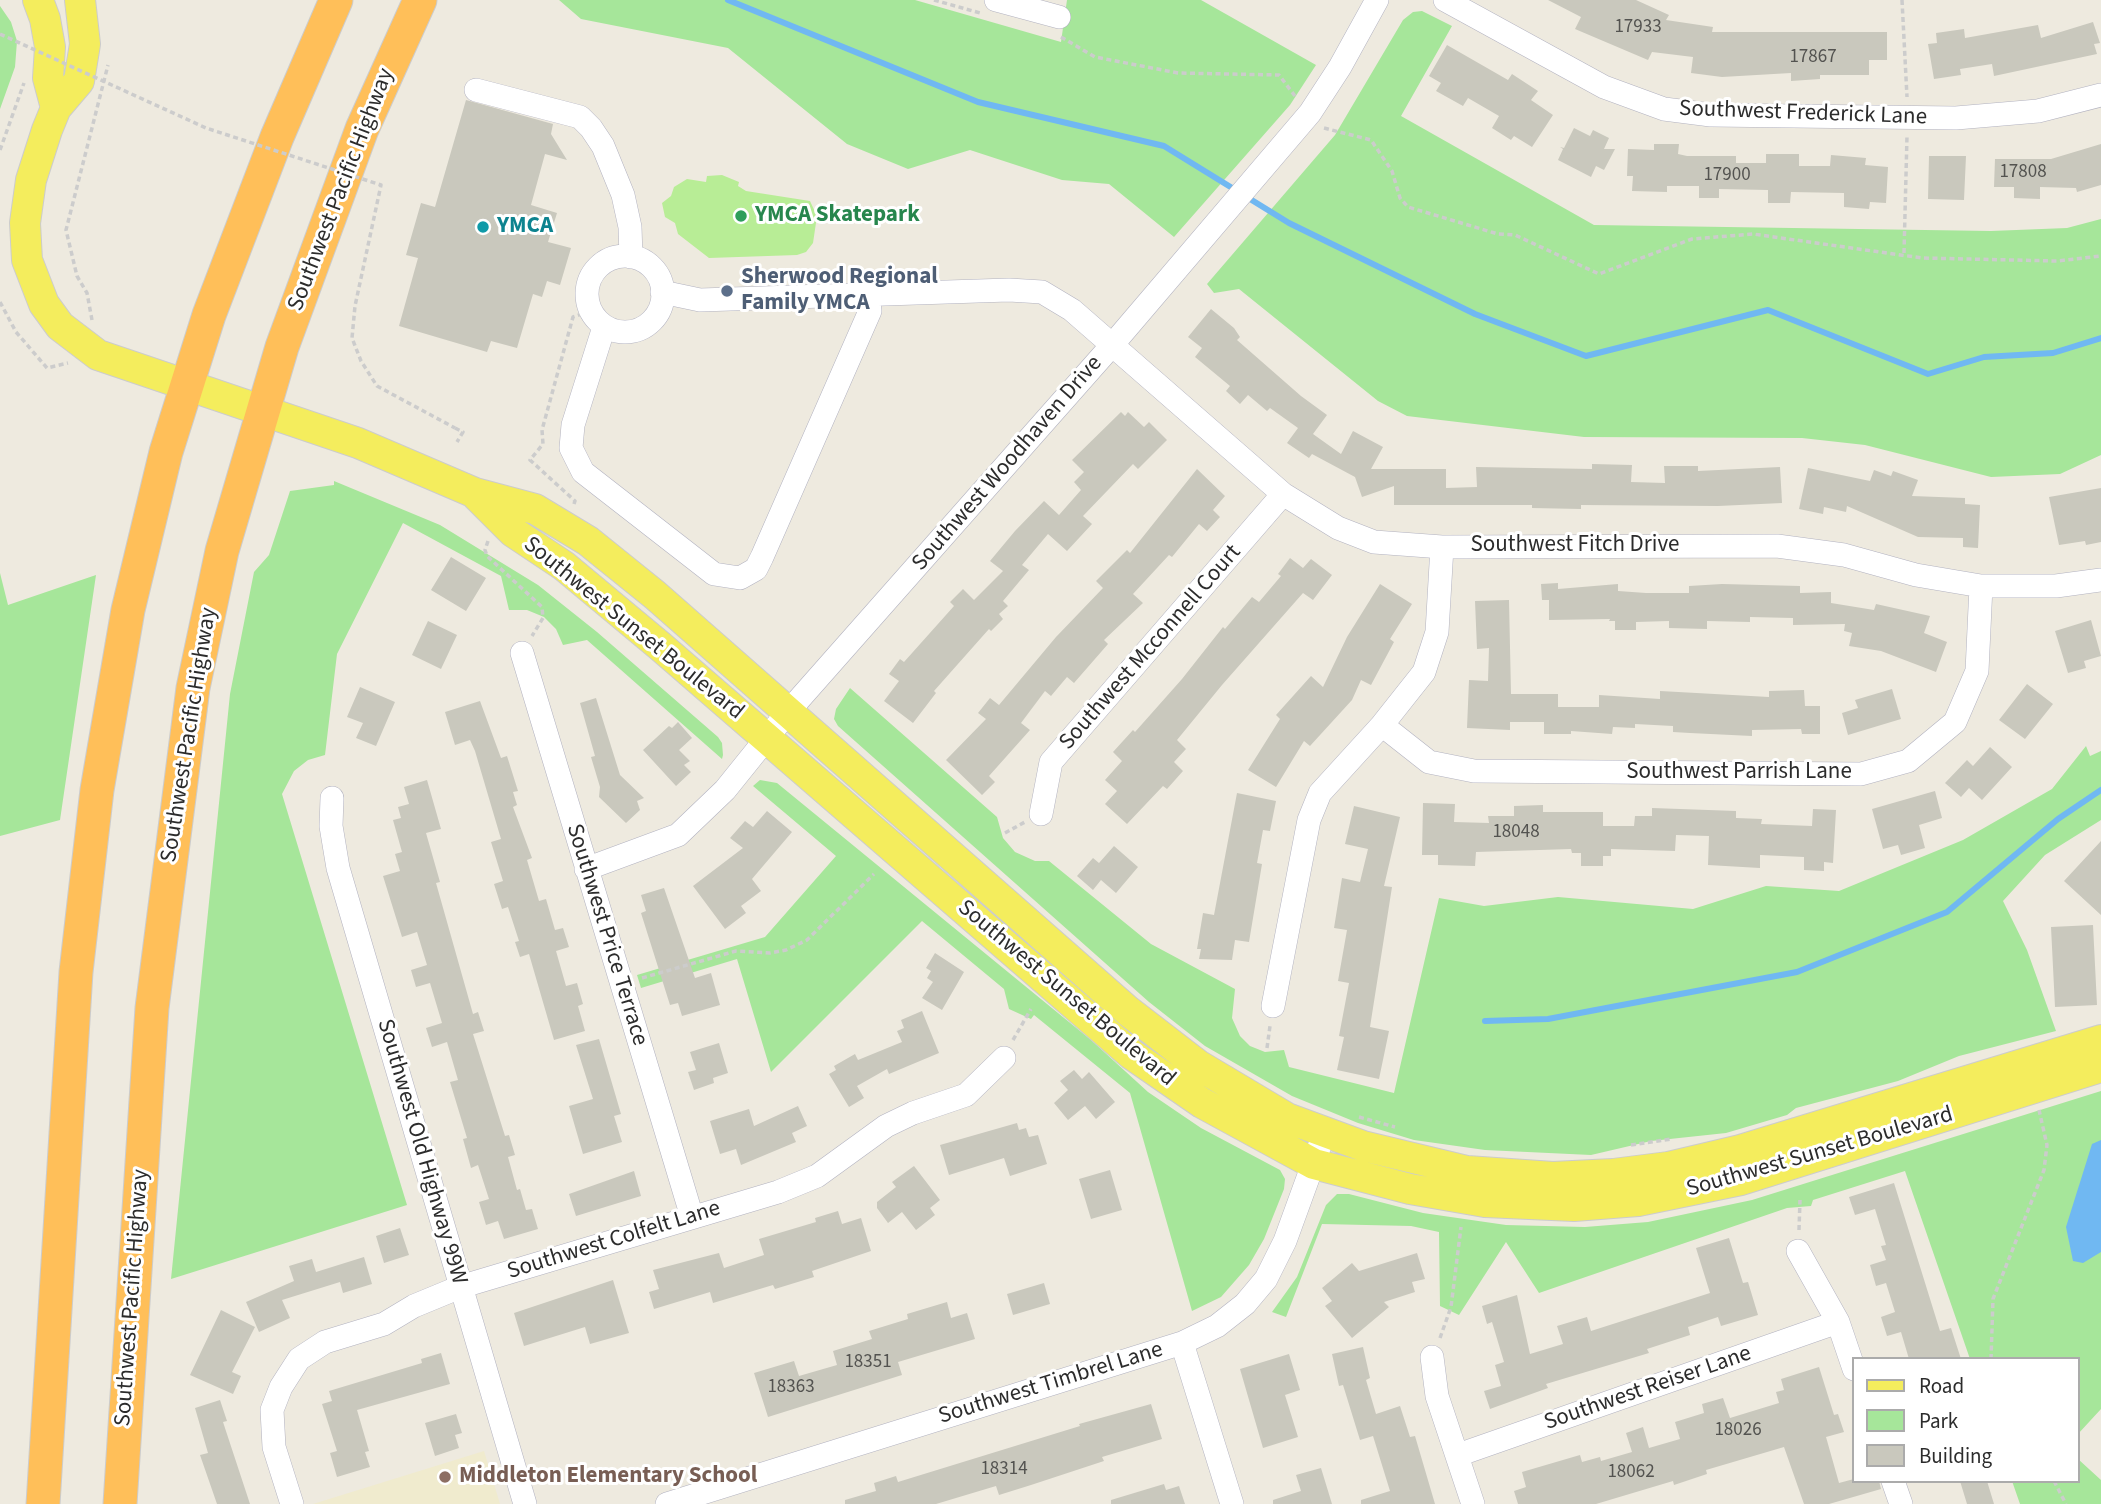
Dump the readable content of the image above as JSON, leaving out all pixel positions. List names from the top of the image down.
{
  "streets": {
    "highway": ["Southwest Pacific Highway"],
    "main road": ["Southwest Sunset Boulevard"],
    "street": [
      "Southwest Frederick Lane",
      "Southwest Woodhaven Drive",
      "Southwest Fitch Drive",
      "Southwest Mcconnell Court",
      "Southwest Parrish Lane",
      "Southwest Price Terrace",
      "Southwest Old Highway 99W",
      "Southwest Colfelt Lane",
      "Southwest Timbrel Lane",
      "Southwest Reiser Lane"
    ]
  },
  "crossings": [
    ["Southwest Pacific Highway", "Southwest Sunset Boulevard"],
    ["Southwest Woodhaven Drive", "Southwest Fitch Drive"],
    ["Southwest Woodhaven Drive", "Southwest Sunset Boulevard"],
    ["Southwest Woodhaven Drive", "Southwest Price Terrace"],
    ["Southwest Fitch Drive", "Southwest Mcconnell Court"],
    ["Southwest Fitch Drive", "Southwest Parrish Lane"],
    ["Southwest Sunset Boulevard", "Southwest Timbrel Lane"],
    ["Southwest Price Terrace", "Southwest Colfelt Lane"],
    ["Southwest Old Highway 99W", "Southwest Colfelt Lane"]
  ],
  "places": [
    "YMCA Skatepark",
    "YMCA",
    "Sherwood Regional Family YMCA",
    "Middleton Elementary School"
  ],
  "house_numbers": [
    "17933",
    "17867",
    "17808",
    "17900",
    "18048",
    "18351",
    "18363",
    "18026",
    "18314",
    "18062"
  ],
  "legend": ["Road", "Park", "Building"]
}
